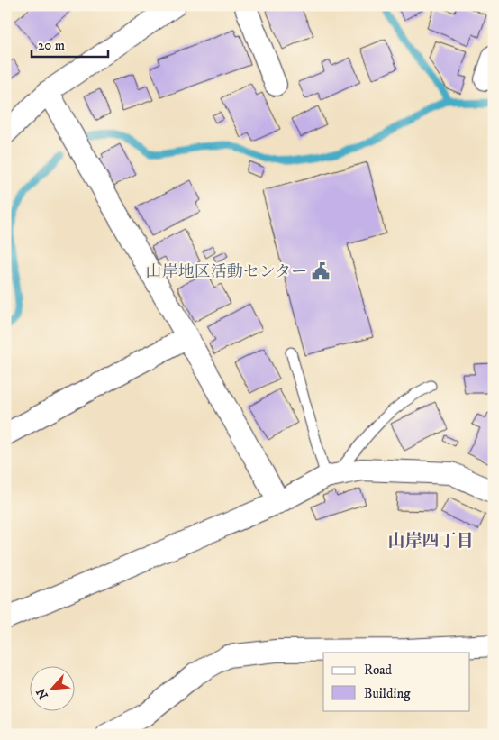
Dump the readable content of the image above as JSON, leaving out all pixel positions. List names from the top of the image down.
{
  "districts": ["山岸四丁目"],
  "places": {
    "public building": ["山岸地区活動センター"]
  },
  "legend": ["Road", "Building"],
  "scale_bar": "20 m",
  "north": "bottom left"
}
